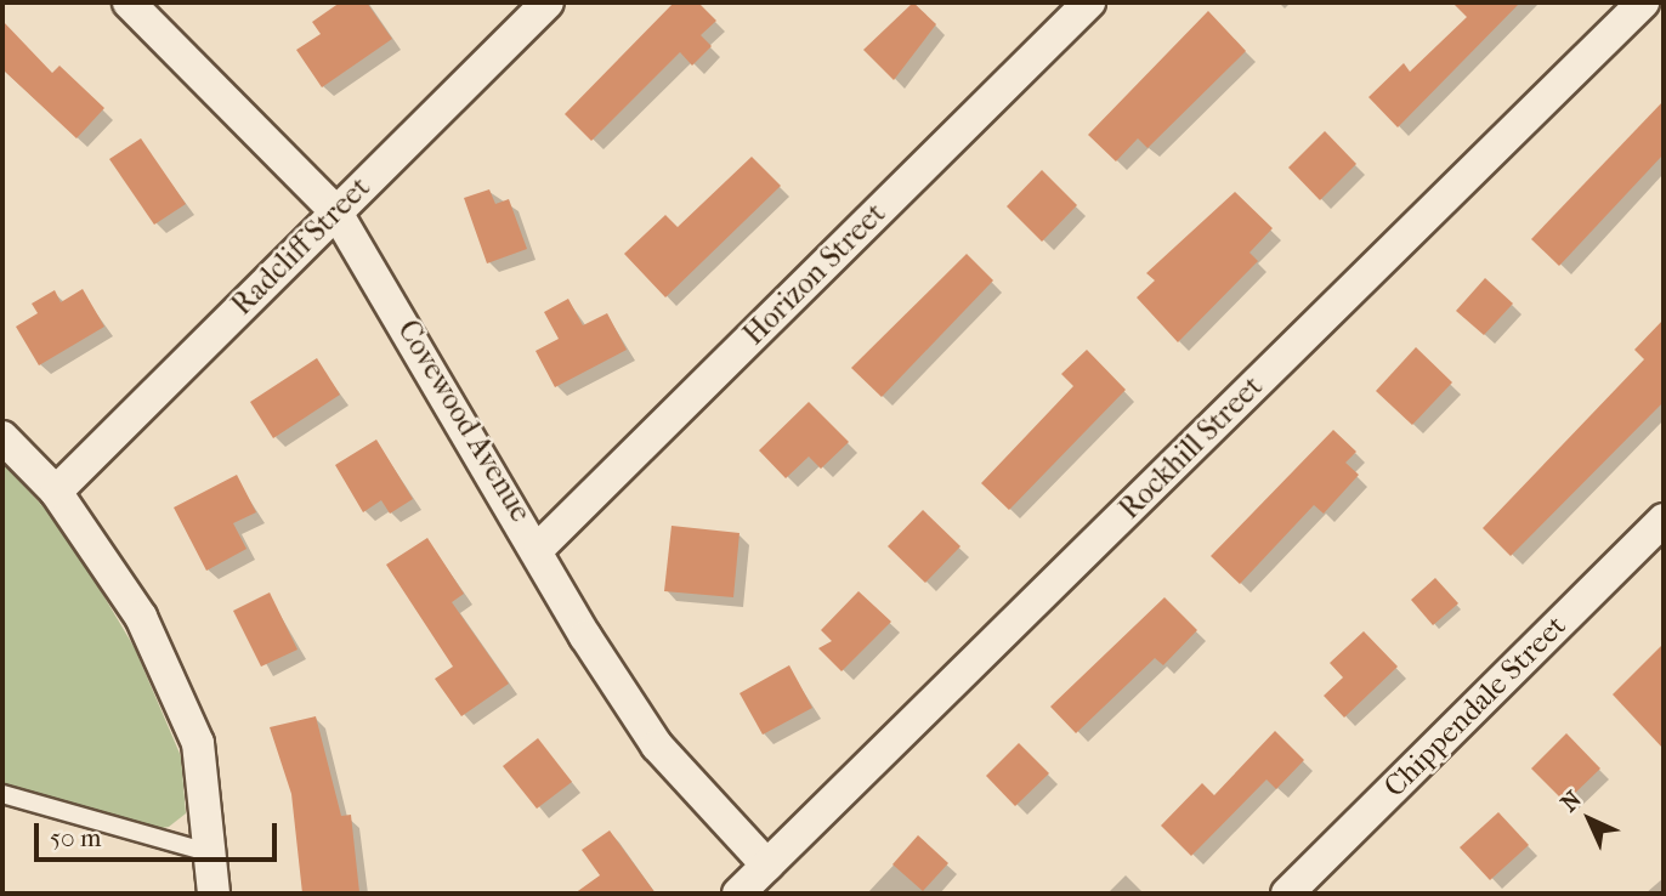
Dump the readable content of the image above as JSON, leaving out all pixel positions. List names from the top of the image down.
{
  "streets": {
    "street": [
      "Radcliff Street",
      "Horizon Street",
      "Covewood Avenue",
      "Rockhill Street",
      "Chippendale Street"
    ]
  },
  "crossings": [
    ["Radcliff Street", "Covewood Avenue"],
    ["Horizon Street", "Covewood Avenue"],
    ["Covewood Avenue", "Rockhill Street"]
  ],
  "scale_bar": "50 m",
  "north": "top left"
}
